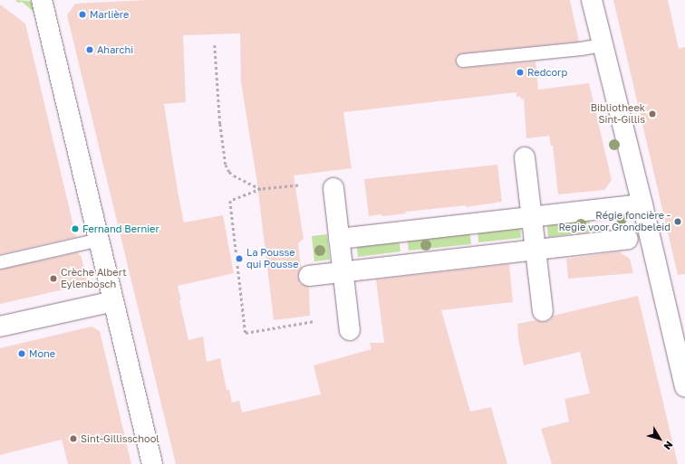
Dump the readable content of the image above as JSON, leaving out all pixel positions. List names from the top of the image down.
{
  "places": [
    "Marlière",
    "Aharchi",
    "Redcorp",
    "Bibliotheek Sint-Gillis",
    "Régie foncière - Regie voor Grondbeleid",
    "Fernand Bernier",
    "La Pousse qui Pousse",
    "Crèche Albert Eylenbosch",
    "Mone",
    "Sint-Gillisschool"
  ],
  "north": "bottom right"
}
